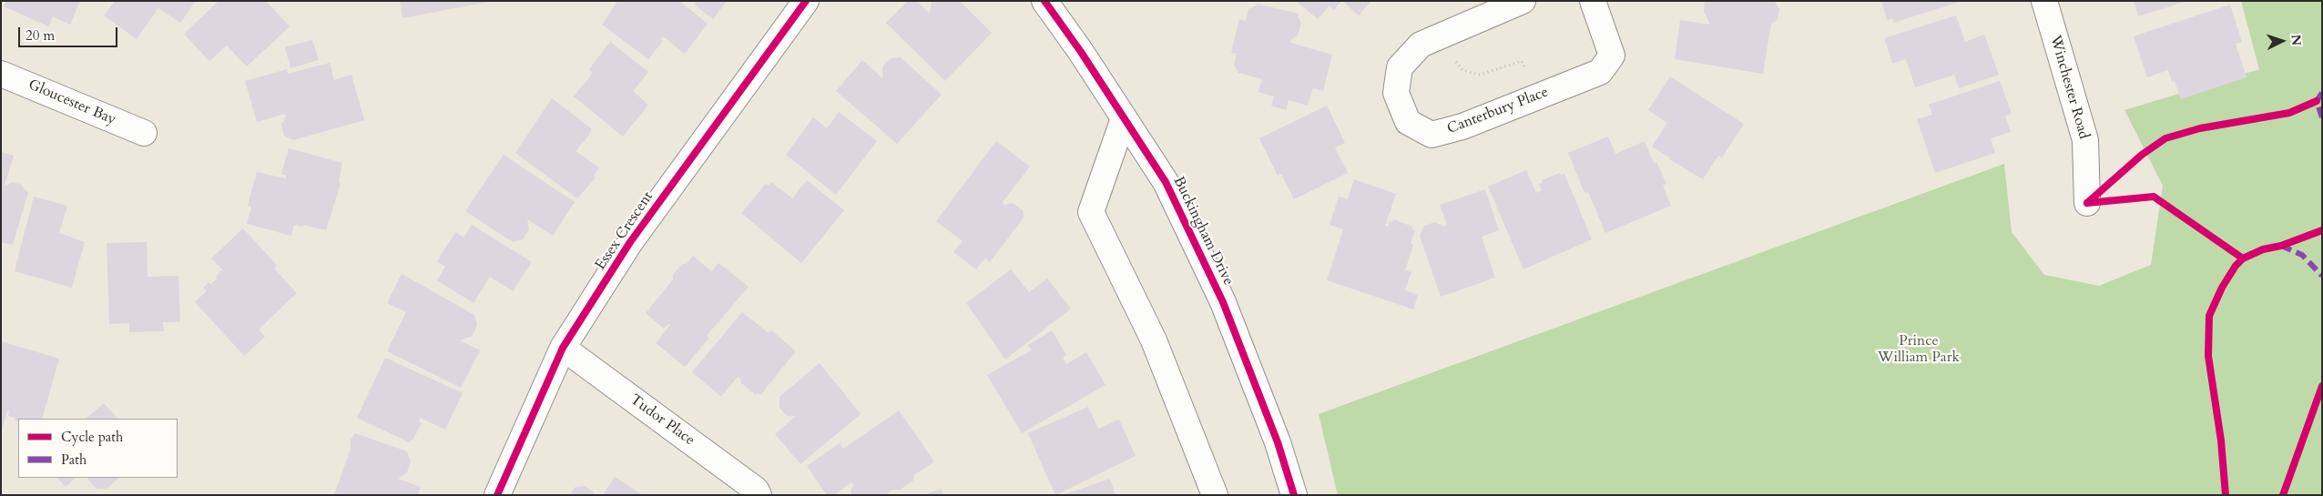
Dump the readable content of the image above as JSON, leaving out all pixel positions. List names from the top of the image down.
{
  "streets": {
    "street": [
      "Winchester Road",
      "Gloucester Bay",
      "Canterbury Place",
      "Essex Crescent",
      "Buckingham Drive",
      "Tudor Place"
    ]
  },
  "crossings": [
    ["Essex Crescent", "Tudor Place"]
  ],
  "parks": ["Prince William Park"],
  "legend": ["Cycle path", "Path"],
  "scale_bar": "20 m",
  "north": "right"
}
